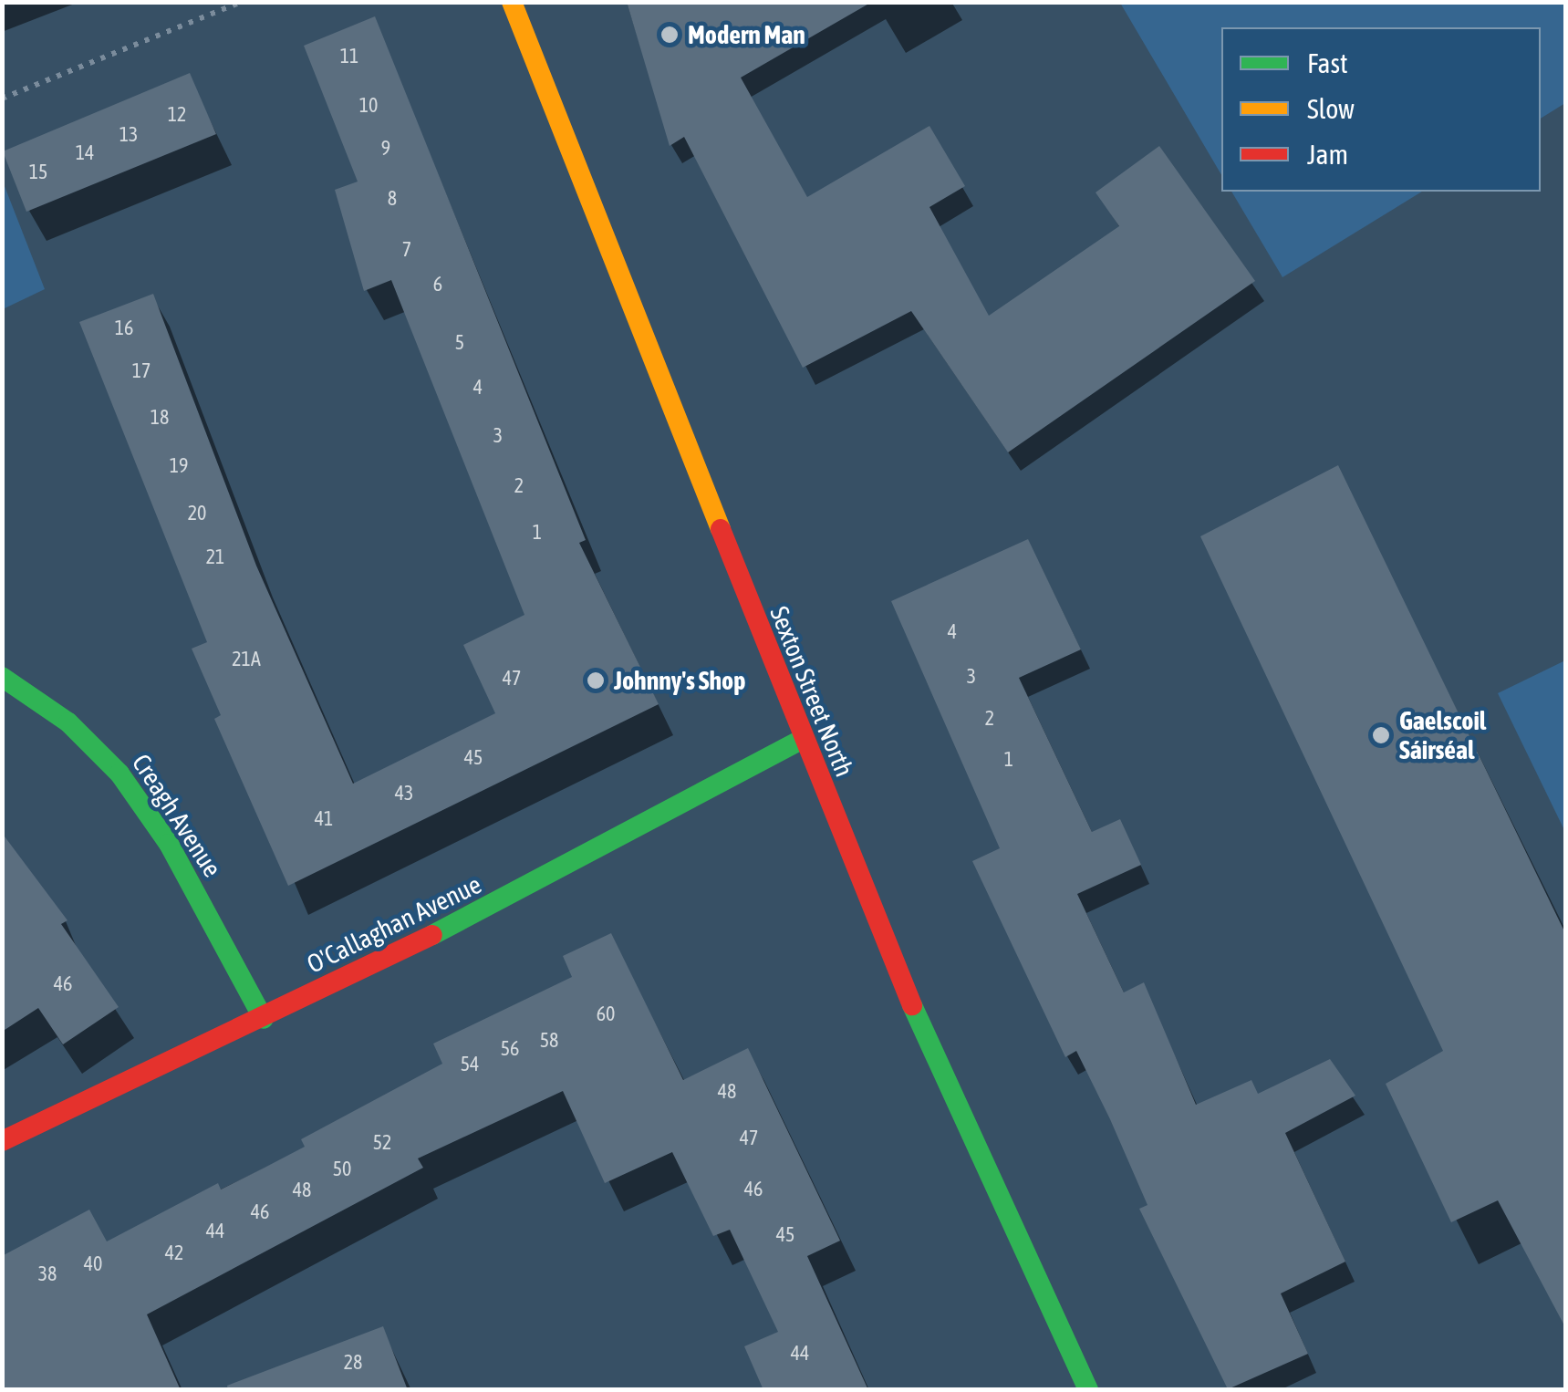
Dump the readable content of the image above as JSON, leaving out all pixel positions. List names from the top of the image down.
{
  "streets": {
    "main road": ["Sexton Street North", "Creagh Avenue", "O'Callaghan Avenue"]
  },
  "crossings": [
    ["Sexton Street North", "O'Callaghan Avenue"],
    ["Creagh Avenue", "O'Callaghan Avenue"]
  ],
  "places": ["Modern Man", "Johnny's Shop", "Gaelscoil Sáirséal"],
  "house_numbers": [
    "11",
    "10",
    "12",
    "13",
    "9",
    "14",
    "15",
    "8",
    "7",
    "6",
    "16",
    "5",
    "17",
    "4",
    "18",
    "3",
    "19",
    "2",
    "20",
    "1",
    "21",
    "4",
    "21A",
    "3",
    "47",
    "2",
    "45",
    "1",
    "43",
    "41",
    "46",
    "60",
    "58",
    "56",
    "54",
    "48",
    "47",
    "52",
    "50",
    "46",
    "48",
    "46",
    "44",
    "45",
    "42",
    "40",
    "38",
    "44",
    "28"
  ],
  "legend": ["Fast", "Slow", "Jam"]
}
